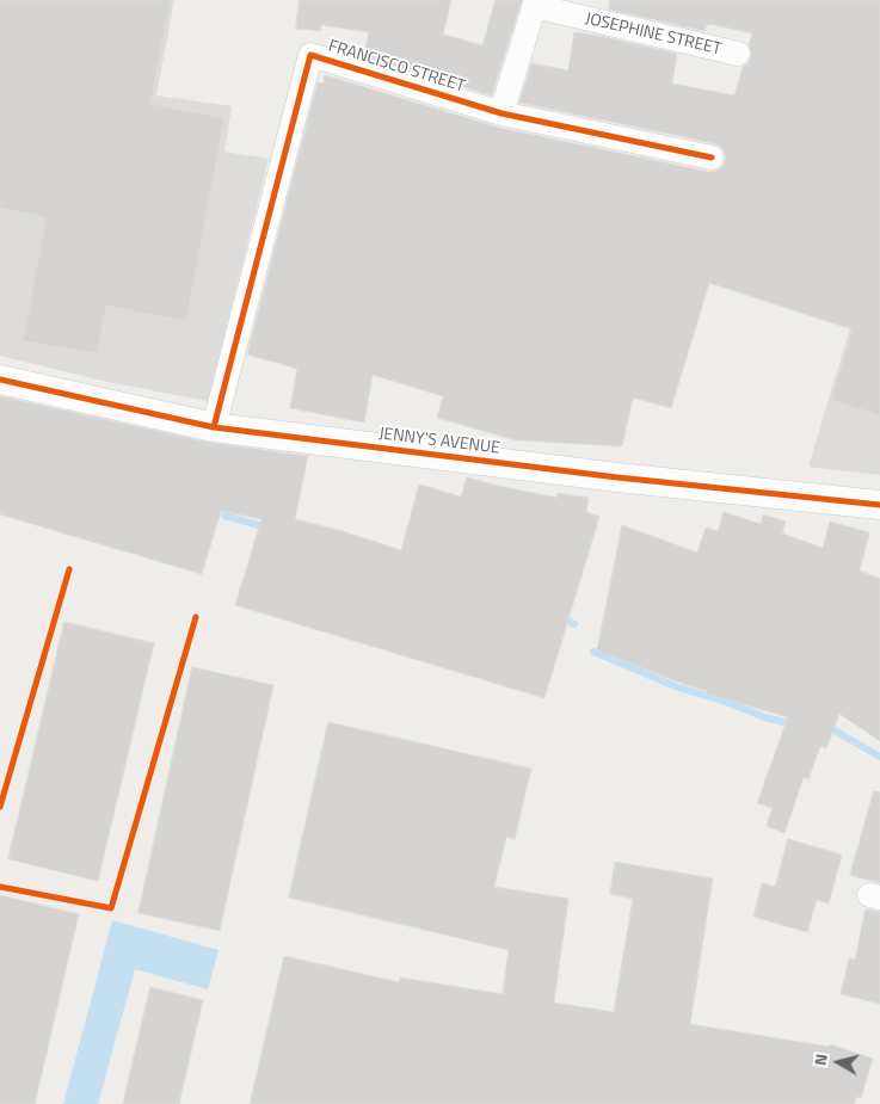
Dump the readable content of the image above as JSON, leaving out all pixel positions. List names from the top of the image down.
{
  "streets": {
    "street": ["JOSEPHINE STREET", "FRANCISCO STREET", "JENNY'S AVENUE"]
  },
  "crossings": [
    ["FRANCISCO STREET", "JENNY'S AVENUE"]
  ],
  "north": "left"
}
